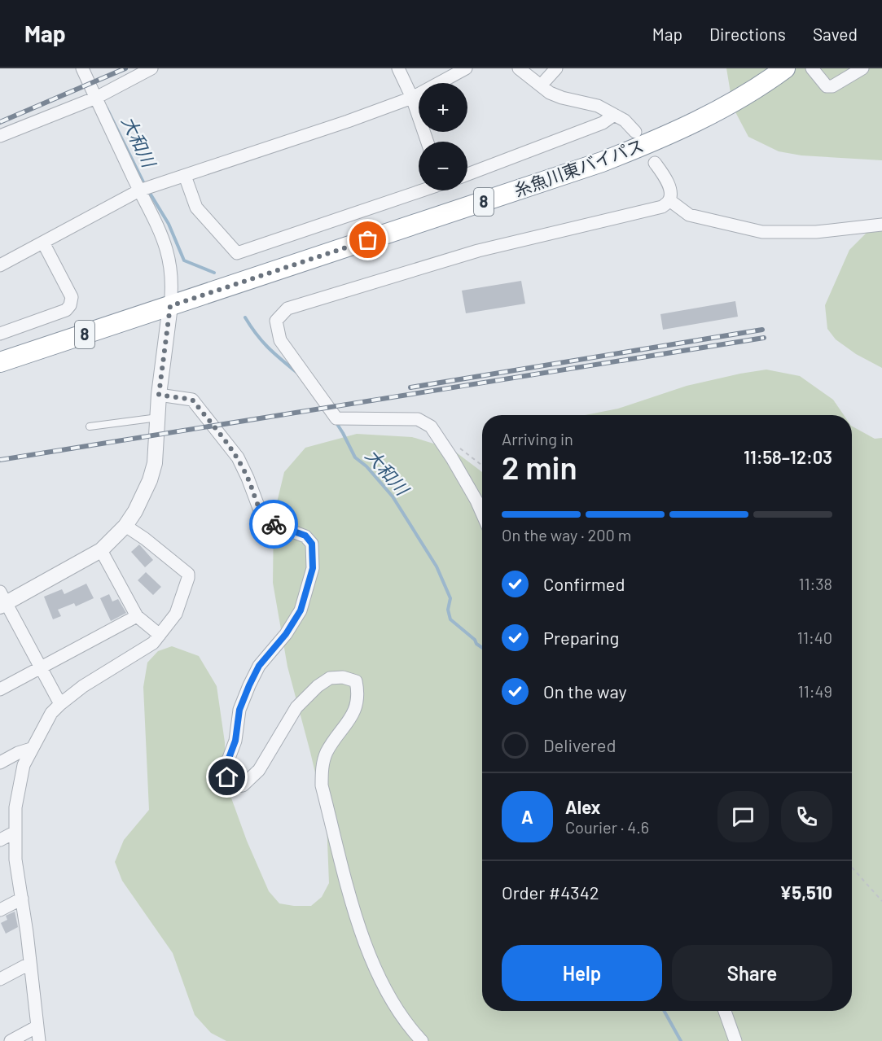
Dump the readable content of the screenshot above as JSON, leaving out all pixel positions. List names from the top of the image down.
{
  "streets": {
    "highway": ["糸魚川東バイパス", "8"]
  },
  "water": ["大和川"],
  "page": {
    "header": "Map",
    "nav": ["Map", "Directions", "Saved"],
    "map_buttons": ["+", "−"],
    "heading": ["2 min", "Arriving in", "11:58–12:03"],
    "panel": [
      "Alex",
      "Courier · 4.6",
      "Order #4342",
      "¥5,510"
    ],
    "bar": "On the way · 200 m",
    "list": [
      ["Confirmed", "11:38"],
      ["Preparing", "11:40"],
      ["On the way", "11:49"],
      "Delivered"
    ],
    "round": "A",
    "buttons": ["Help", "Share"]
  }
}
